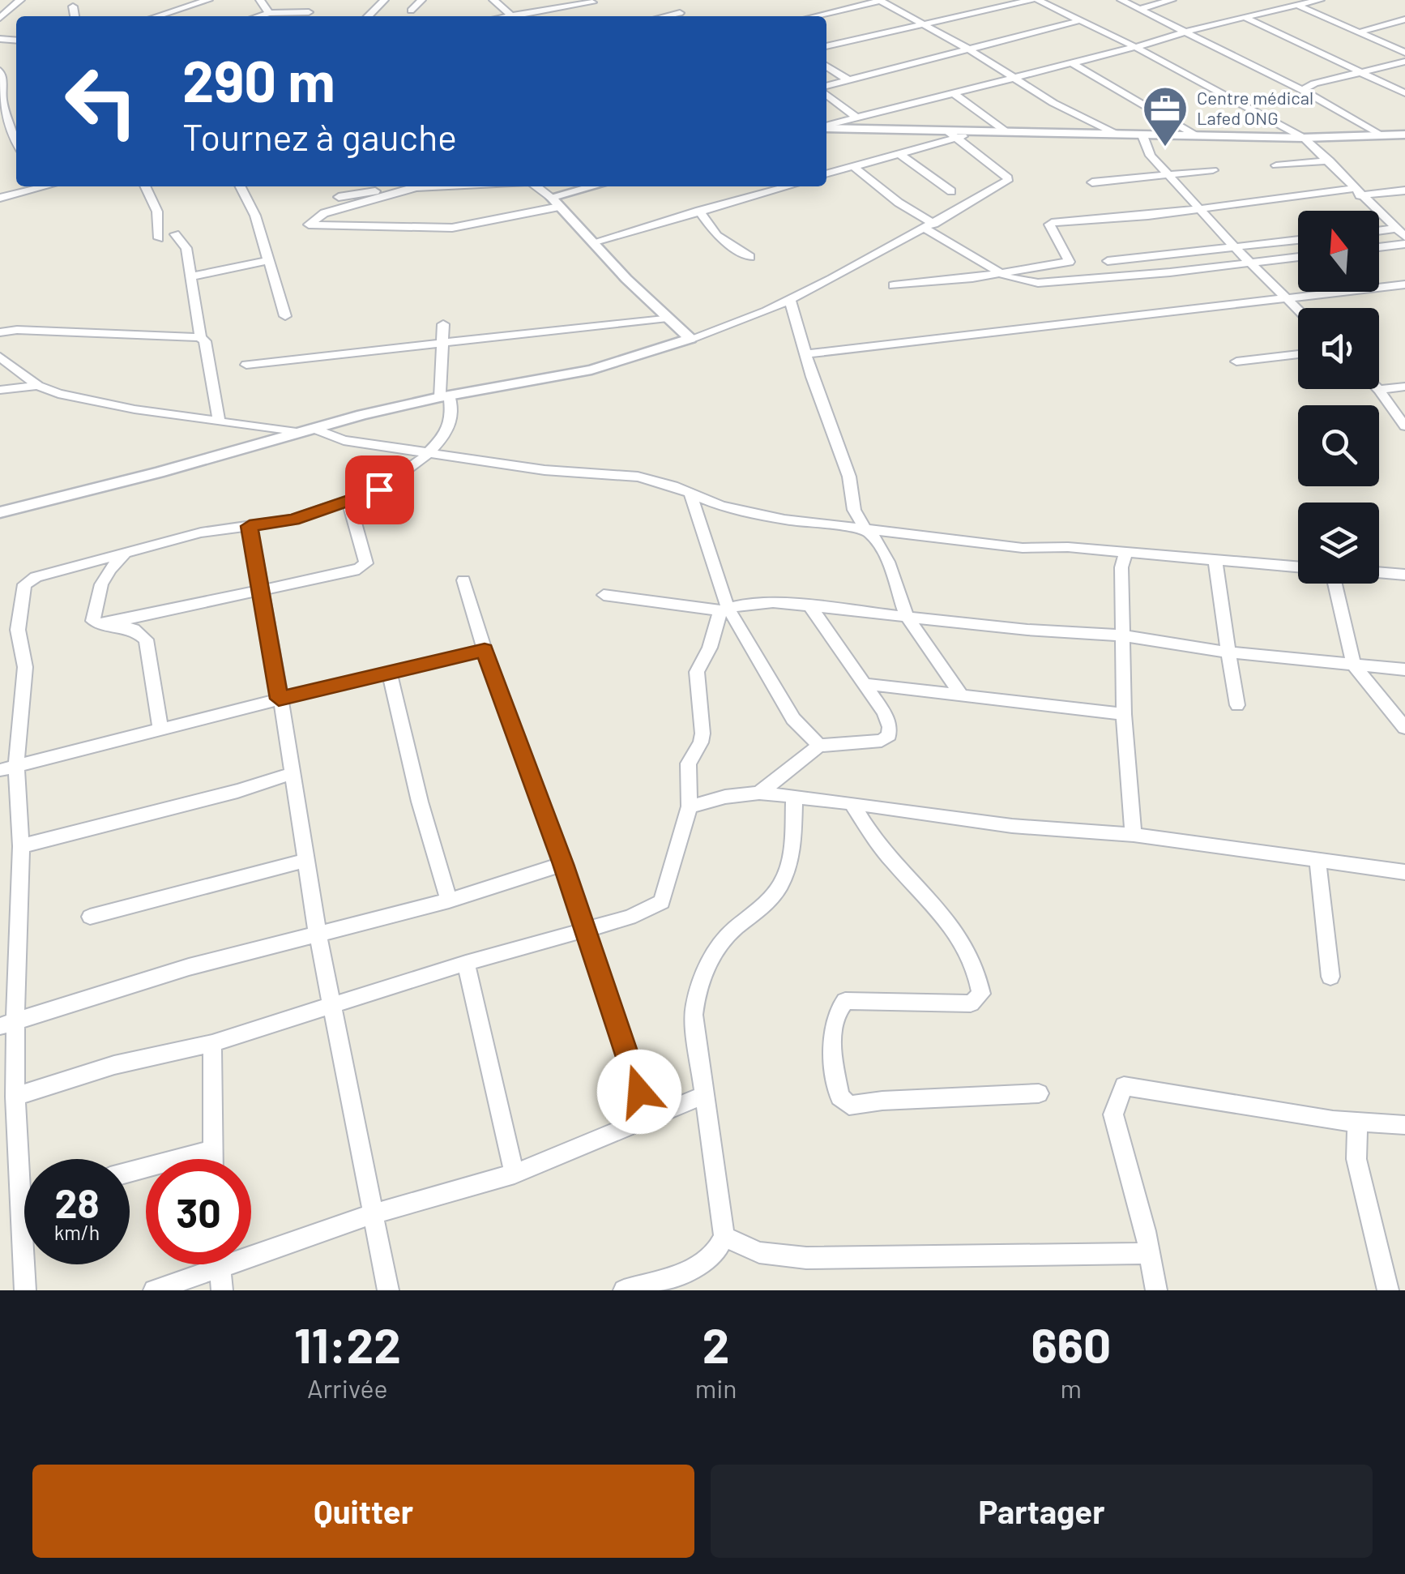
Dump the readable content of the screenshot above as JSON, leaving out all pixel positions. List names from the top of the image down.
{
  "places": {
    "office": ["Centre médical Lafed ONG"]
  },
  "north": "top",
  "page": {
    "turn": ["290 m", "Tournez à gauche"],
    "speed": "28 km/h",
    "limit": "30",
    "eta": [
      "11:22",
      "Arrivée",
      "2",
      "min",
      "660",
      "m"
    ],
    "buttons": ["Quitter", "Partager"]
  }
}
